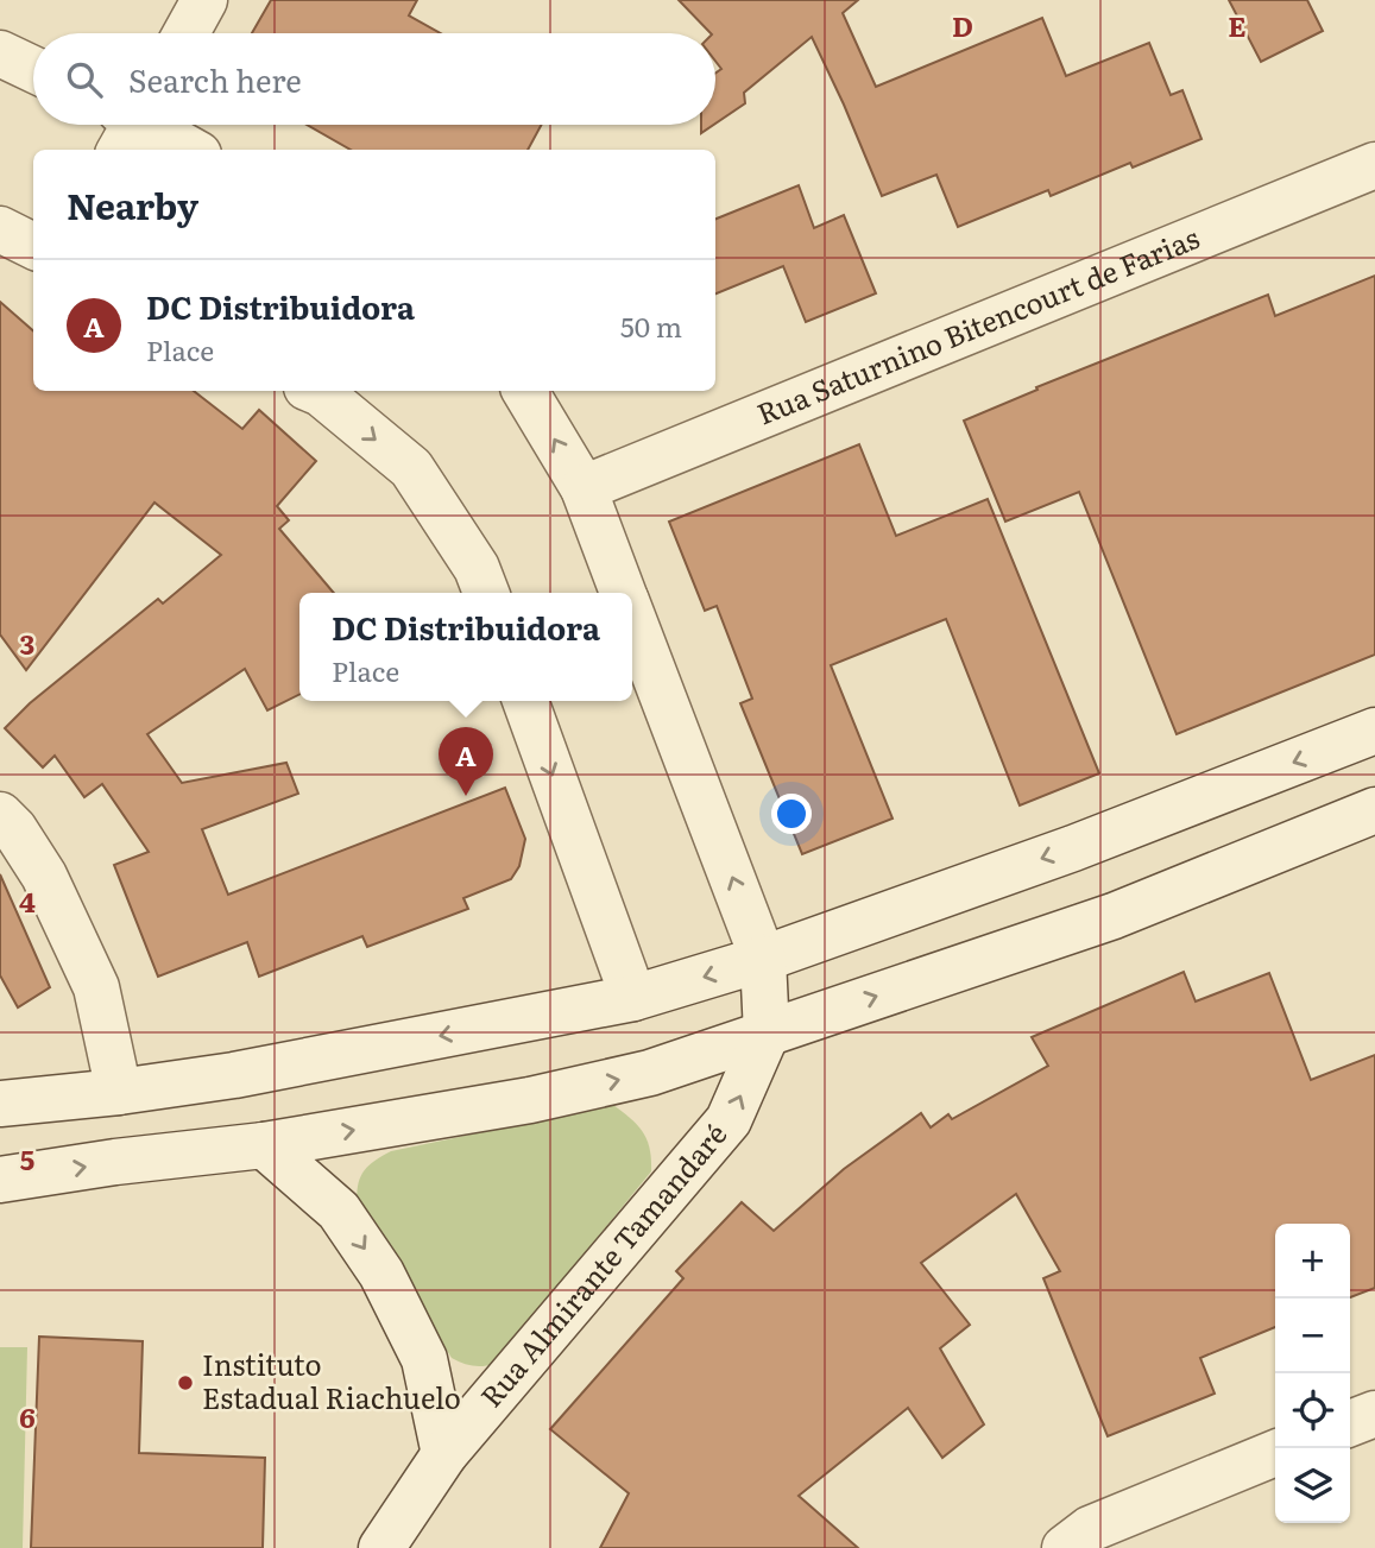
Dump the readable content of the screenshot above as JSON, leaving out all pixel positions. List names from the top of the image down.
{
  "streets": {
    "street": ["Rua Saturnino Bitencourt de Farias", "Rua Almirante Tamandaré"]
  },
  "crossings": [
    ["Rua Saturnino Bitencourt de Farias", "Rua Almirante Tamandaré"]
  ],
  "one_way": ["Rua Almirante Tamandaré"],
  "places": ["Instituto Estadual Riachuelo"],
  "page": {
    "search": "Search here",
    "heading": "Nearby",
    "list": [
      {
        "mark": "A",
        "name": "DC Distribuidora",
        "note": "Place",
        "value": "50 m"
      }
    ],
    "popup": ["DC Distribuidora", "Place"],
    "pins": "A",
    "map_buttons": ["+", "−"]
  },
  "grid": {
    "columns": ["D", "E"],
    "rows": [
      "3",
      "4",
      "5",
      "6"
    ]
  }
}
